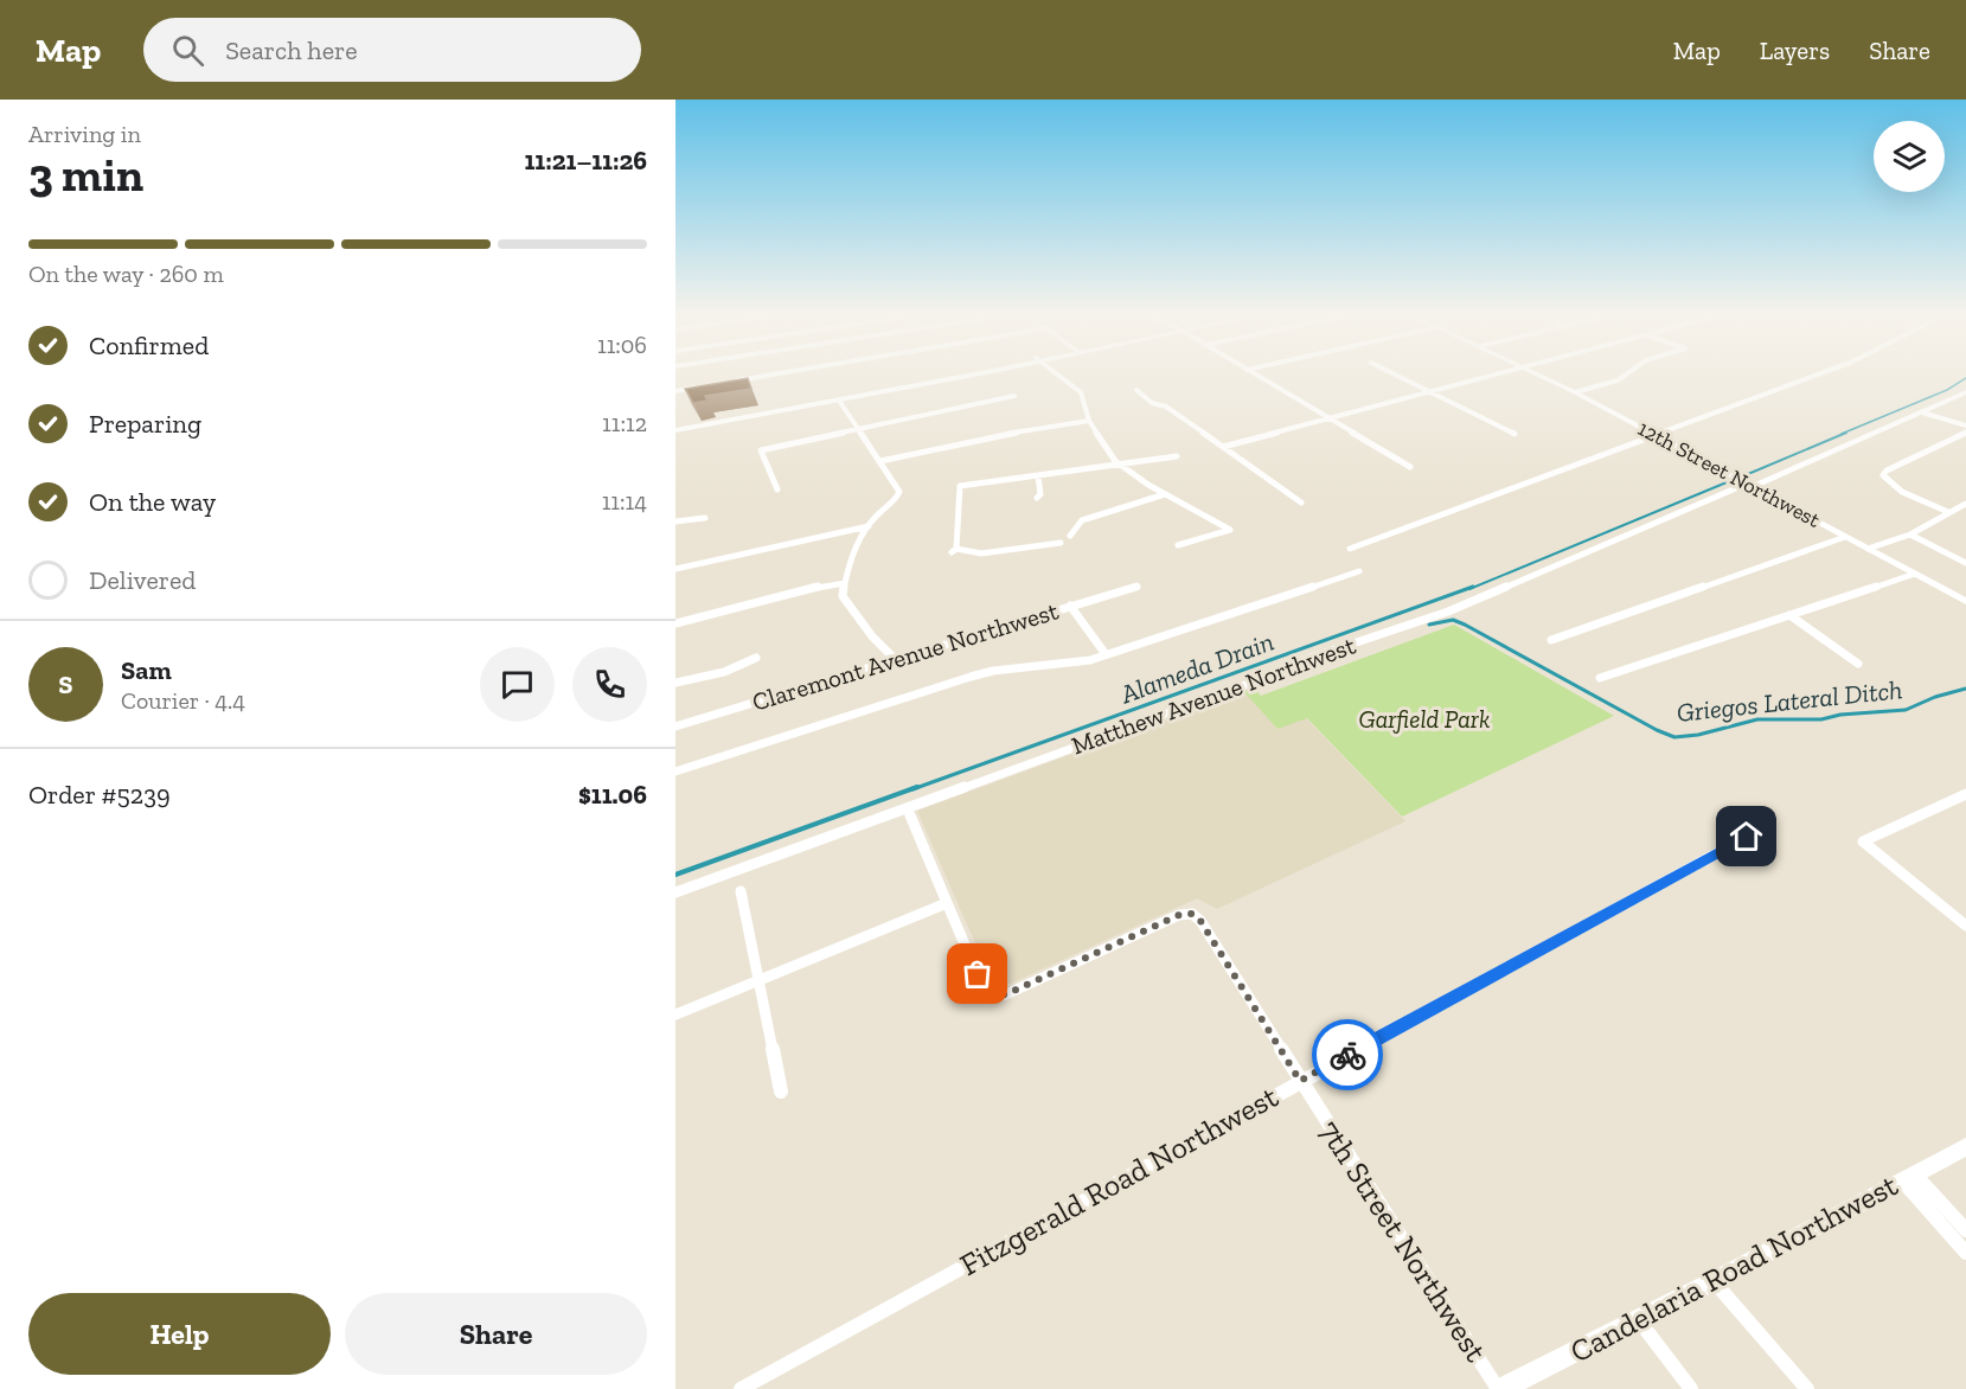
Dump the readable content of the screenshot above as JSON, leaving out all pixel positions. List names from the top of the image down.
{
  "streets": {
    "main road": ["12th Street Northwest", "Matthew Avenue Northwest", "Candelaria Road Northwest"],
    "street": ["Claremont Avenue Northwest", "Fitzgerald Road Northwest", "7th Street Northwest"]
  },
  "crossings": [
    ["12th Street Northwest", "Matthew Avenue Northwest"],
    ["Fitzgerald Road Northwest", "7th Street Northwest"],
    ["7th Street Northwest", "Candelaria Road Northwest"]
  ],
  "water": ["Alameda Drain", "Griegos Lateral Ditch"],
  "parks": ["Garfield Park"],
  "page": {
    "header": "Map",
    "search": "Search here",
    "nav": ["Map", "Layers", "Share"],
    "heading": ["3 min", "Arriving in", "11:21–11:26"],
    "panel": [
      "Sam",
      "Courier · 4.4",
      "Order #5239",
      "$11.06"
    ],
    "bar": "On the way · 260 m",
    "list": [
      ["Confirmed", "11:06"],
      ["Preparing", "11:12"],
      ["On the way", "11:14"],
      "Delivered"
    ],
    "round": "S",
    "buttons": ["Help", "Share"]
  }
}
